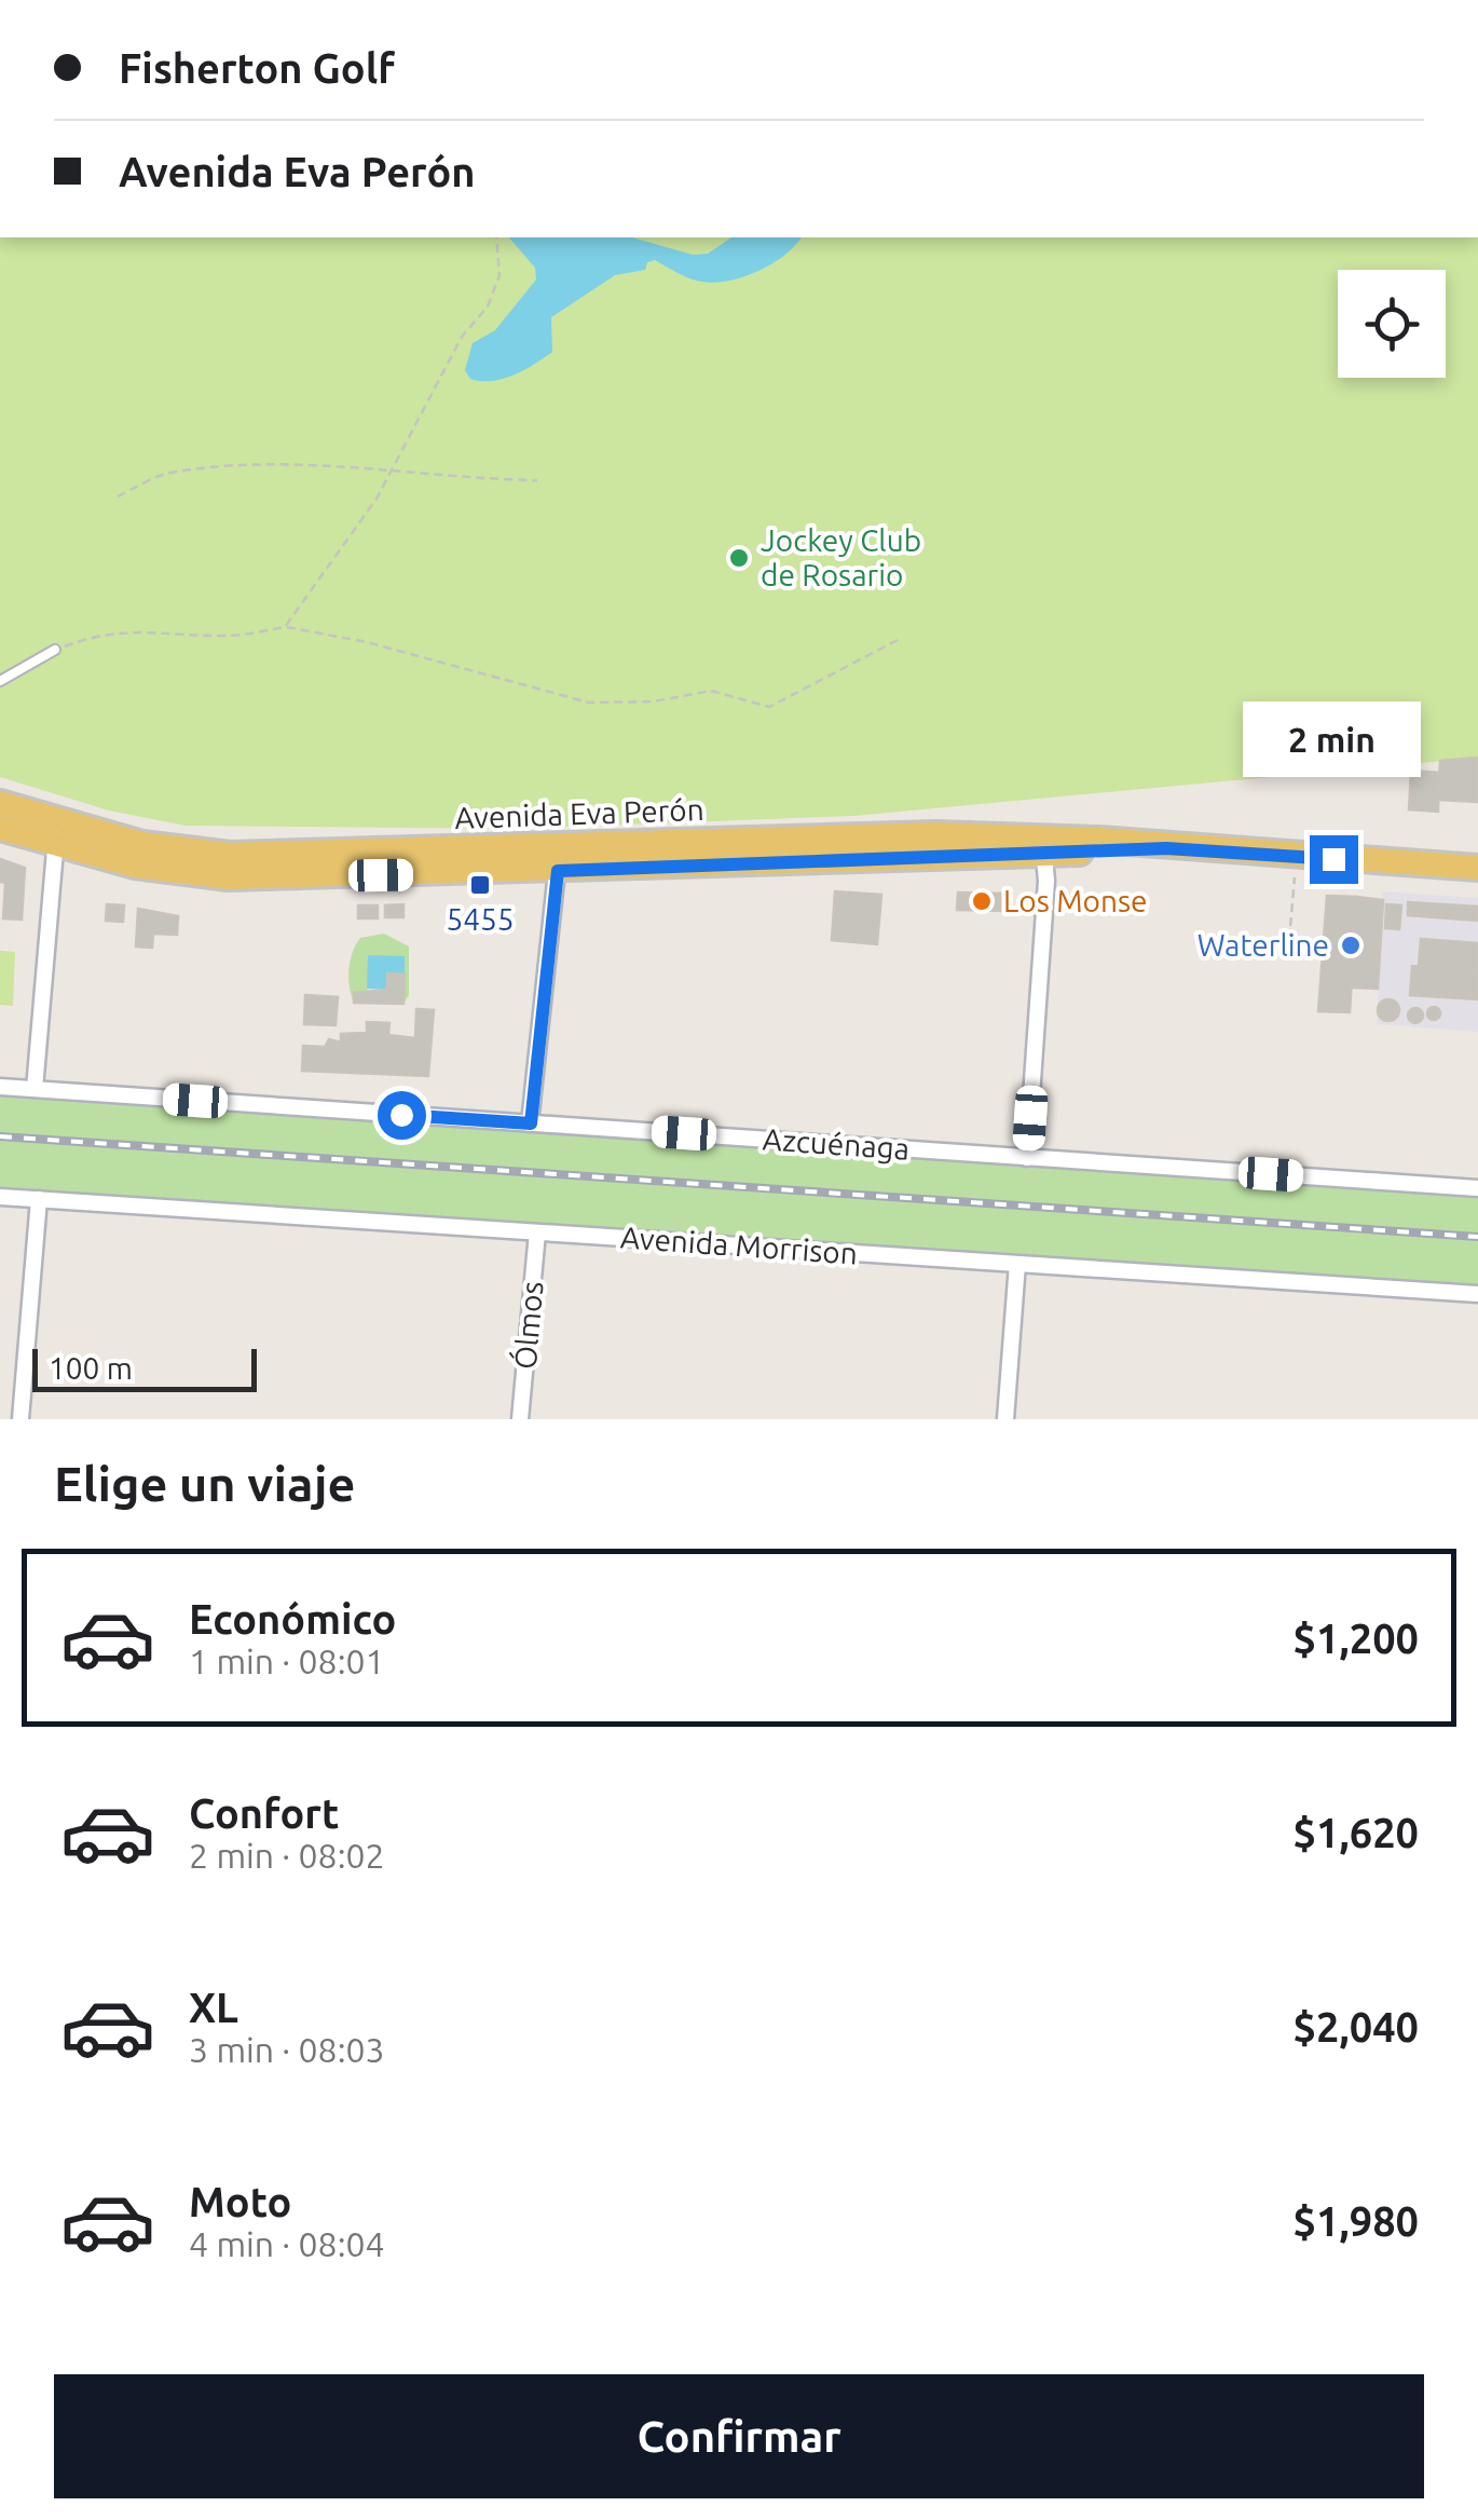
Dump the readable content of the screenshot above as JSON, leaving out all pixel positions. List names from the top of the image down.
{
  "streets": {
    "main road": ["Avenida Eva Perón"],
    "street": ["Azcuénaga", "Avenida Morrison", "Ólmos"]
  },
  "crossings": [
    ["Avenida Morrison", "Ólmos"]
  ],
  "places": {
    "other": ["Jockey Club de Rosario", "Los Monse", "Waterline"],
    "transit": ["5455"]
  },
  "scale_bar": "100 m",
  "page": {
    "banner": ["Fisherton Golf", "Avenida Eva Perón"],
    "bubble": "2 min",
    "scale": "100 m",
    "heading": "Elige un viaje",
    "list": [
      {
        "name": "Económico",
        "note": "1 min · 08:01",
        "value": "$1,200"
      },
      {
        "name": "Confort",
        "note": "2 min · 08:02",
        "value": "$1,620"
      },
      {
        "name": "XL",
        "note": "3 min · 08:03",
        "value": "$2,040"
      },
      {
        "name": "Moto",
        "note": "4 min · 08:04",
        "value": "$1,980"
      }
    ],
    "buttons": "Confirmar"
  }
}
